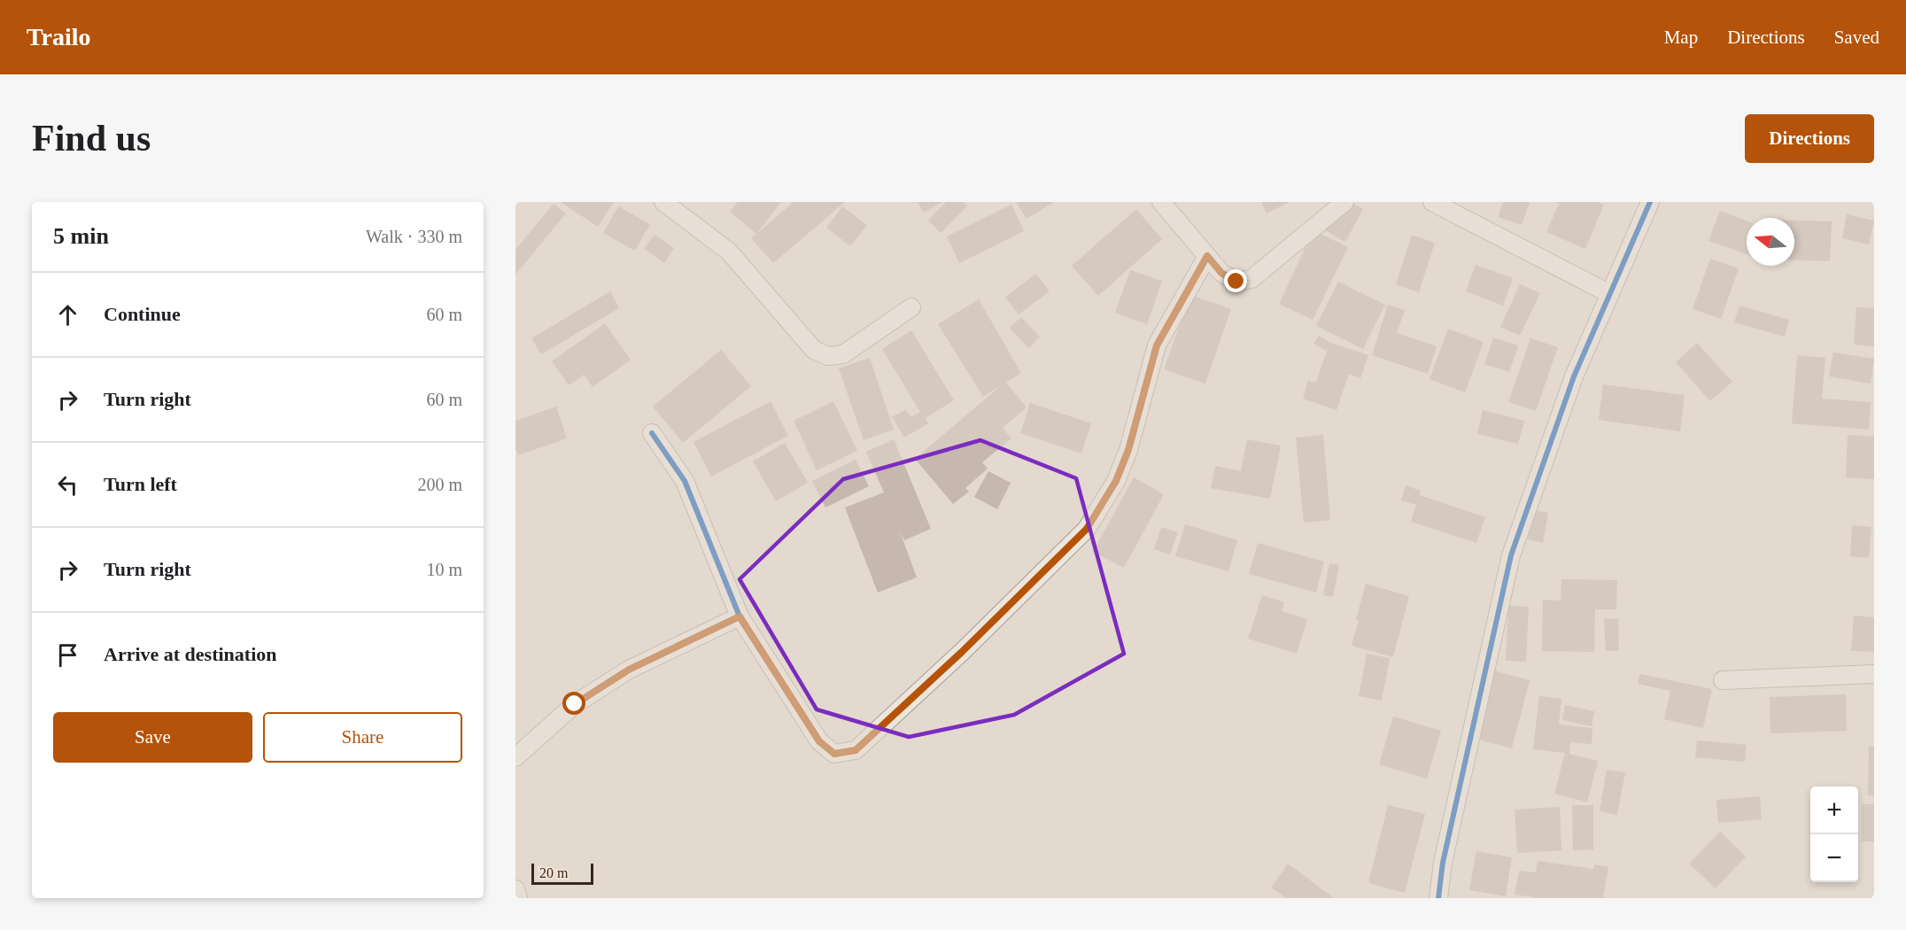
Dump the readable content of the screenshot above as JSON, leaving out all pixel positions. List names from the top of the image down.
{
  "scale_bar": "20 m",
  "north": "left",
  "page": {
    "header": "Trailo",
    "nav": ["Map", "Directions", "Saved"],
    "buttons": [
      "Directions",
      ["Save", "Share"]
    ],
    "title": "Find us",
    "heading": ["5 min", "Walk · 330 m"],
    "list": [
      ["Continue", "60 m"],
      ["Turn right", "60 m"],
      ["Turn left", "200 m"],
      ["Turn right", "10 m"],
      "Arrive at destination"
    ],
    "map_buttons": ["+", "−"],
    "scale": "20 m"
  }
}
